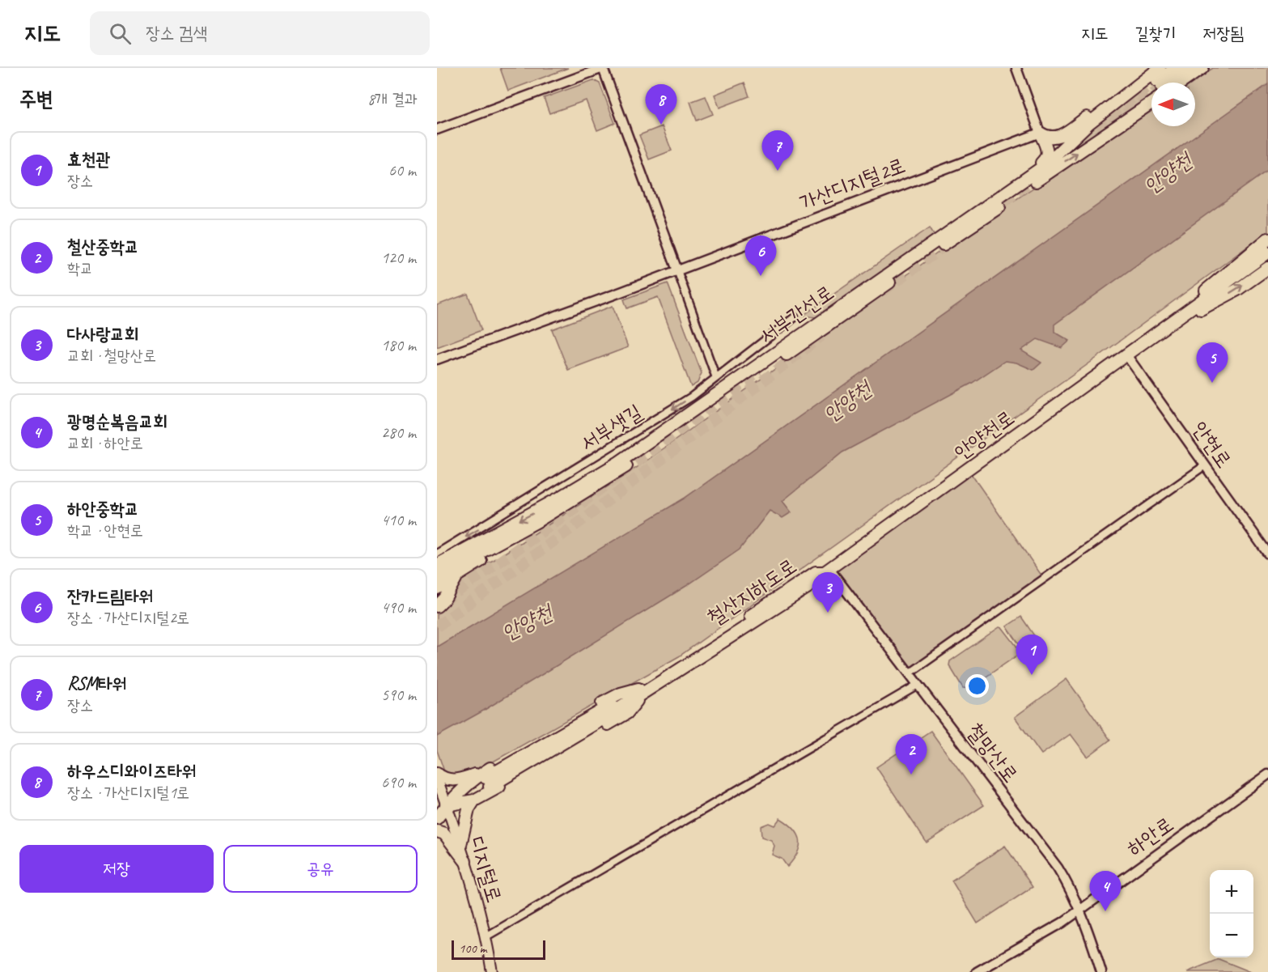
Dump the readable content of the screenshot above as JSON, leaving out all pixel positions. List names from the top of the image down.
{
  "streets": {
    "main road": [
      "서부간선로",
      "안양천로",
      "철산지하도로",
      "디지털로"
    ],
    "street": [
      "가산디지털2로",
      "서부샛길",
      "안현로",
      "철망산로",
      "하안로"
    ]
  },
  "crossings": [
    ["안양천로", "안현로"],
    ["안양천로", "철산지하도로"],
    ["안양천로", "철망산로"],
    ["철산지하도로", "철망산로"],
    ["철망산로", "하안로"]
  ],
  "one_way": ["서부샛길"],
  "water": ["안양천"],
  "scale_bar": "100 m",
  "north": "left",
  "page": {
    "header": "지도",
    "search": "장소 검색",
    "nav": ["지도", "길찾기", "저장됨"],
    "heading": ["주변", "8개 결과"],
    "pins": [
      "8",
      "7",
      "6",
      "5",
      "3",
      "1",
      "2",
      "4"
    ],
    "list": [
      {
        "mark": "1",
        "name": "효천관",
        "note": "장소",
        "value": "60 m"
      },
      {
        "mark": "2",
        "name": "철산중학교",
        "note": "학교",
        "value": "120 m"
      },
      {
        "mark": "3",
        "name": "다사랑교회",
        "note": "교회 · 철망산로",
        "value": "180 m"
      },
      {
        "mark": "4",
        "name": "광명순복음교회",
        "note": "교회 · 하안로",
        "value": "280 m"
      },
      {
        "mark": "5",
        "name": "하안중학교",
        "note": "학교 · 안현로",
        "value": "410 m"
      },
      {
        "mark": "6",
        "name": "잔카드림타워",
        "note": "장소 · 가산디지털2로",
        "value": "490 m"
      },
      {
        "mark": "7",
        "name": "RSM타워",
        "note": "장소",
        "value": "590 m"
      },
      {
        "mark": "8",
        "name": "하우스디와이즈타워",
        "note": "장소 · 가산디지털1로",
        "value": "690 m"
      }
    ],
    "buttons": ["저장", "공유"],
    "map_buttons": ["+", "−"],
    "scale": "100 m"
  }
}
